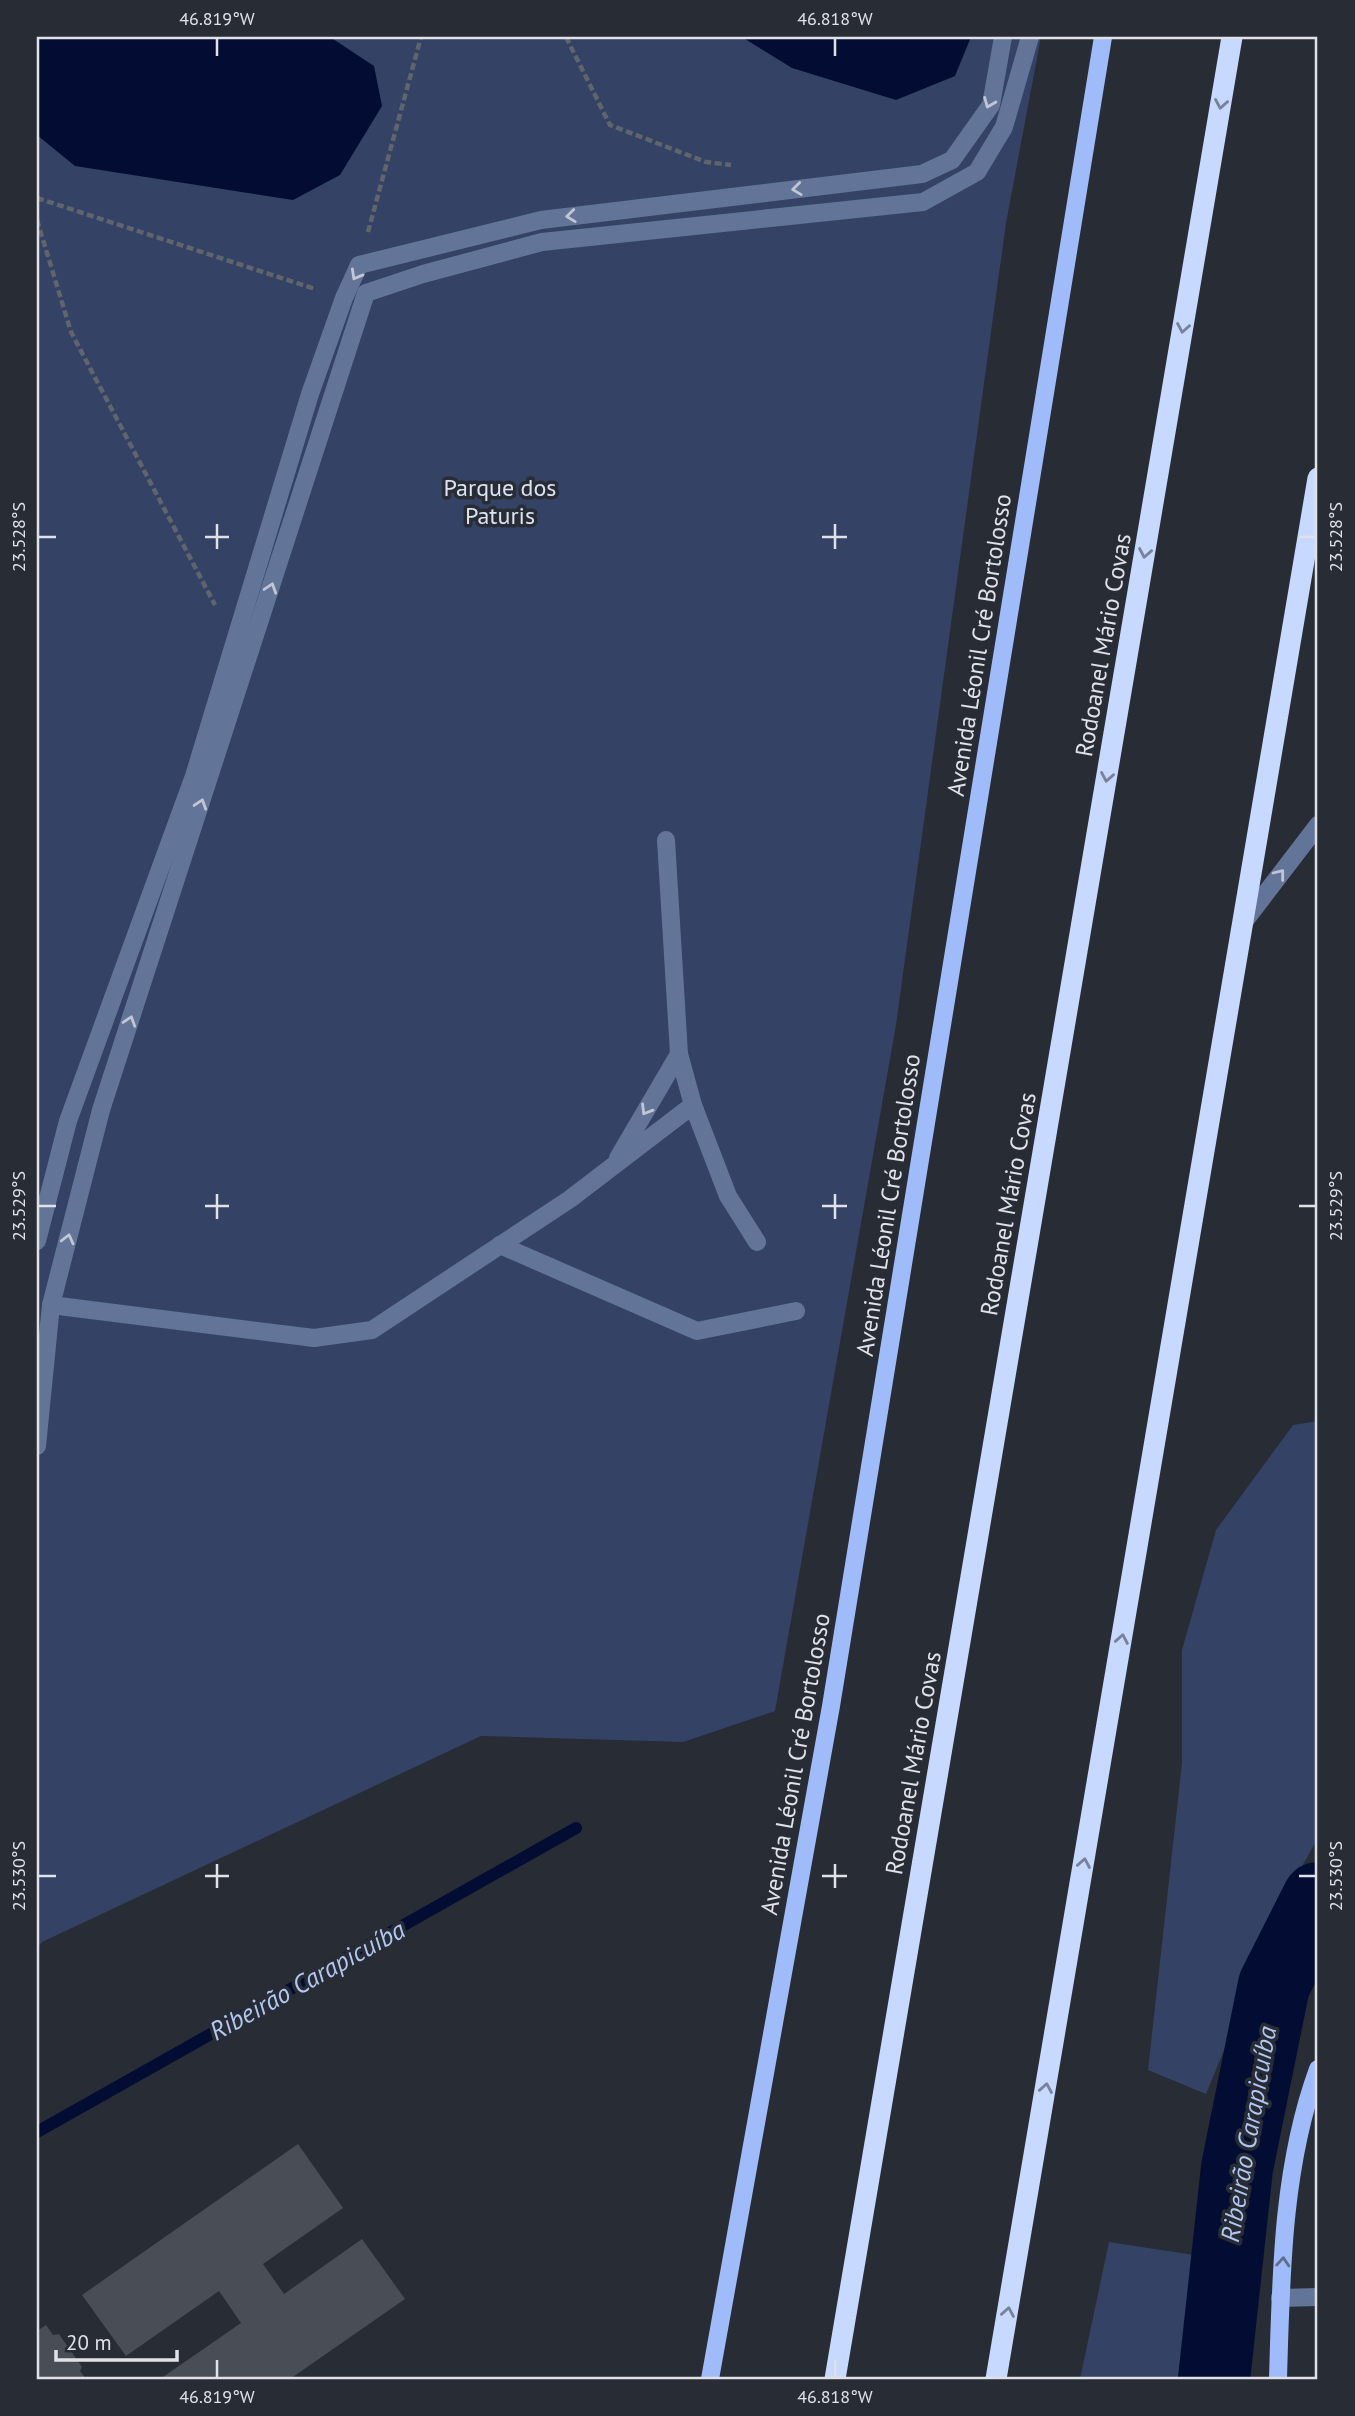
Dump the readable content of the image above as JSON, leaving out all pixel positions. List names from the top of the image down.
{
  "streets": {
    "highway": ["Rodoanel Mário Covas"],
    "main road": ["Avenida Léonil Cré Bortolosso"]
  },
  "water": ["Ribeirão Carapicuíba"],
  "parks": ["Parque dos Paturis"],
  "scale_bar": "20 m",
  "coordinates": [
    "46.819°W",
    "46.818°W",
    "23.528°S",
    "23.529°S",
    "23.530°S"
  ]
}
